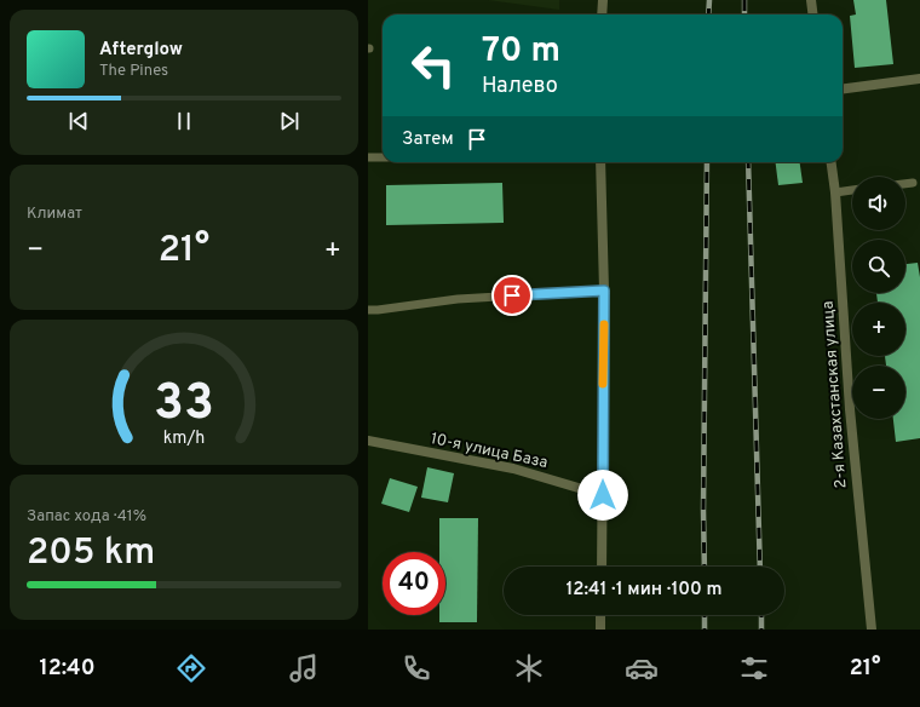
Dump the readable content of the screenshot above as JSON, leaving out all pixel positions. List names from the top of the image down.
{
  "streets": {
    "street": ["2-я Казахстанская улица", "10-я улица База"]
  },
  "page": {
    "turn": ["70 m", "Налево"],
    "song": ["Afterglow", "The Pines"],
    "then": "Затем",
    "tile": [
      "Климат",
      ["Запас хода · 41%", "205 km"]
    ],
    "map_buttons": ["+", "−"],
    "heat": ["−", "21°", "+"],
    "limit": "40",
    "trip": "12:41 · 1 мин · 100 m",
    "tabs": ["12:40", "21°"],
    "gauge": ["33", "km/h"]
  }
}
